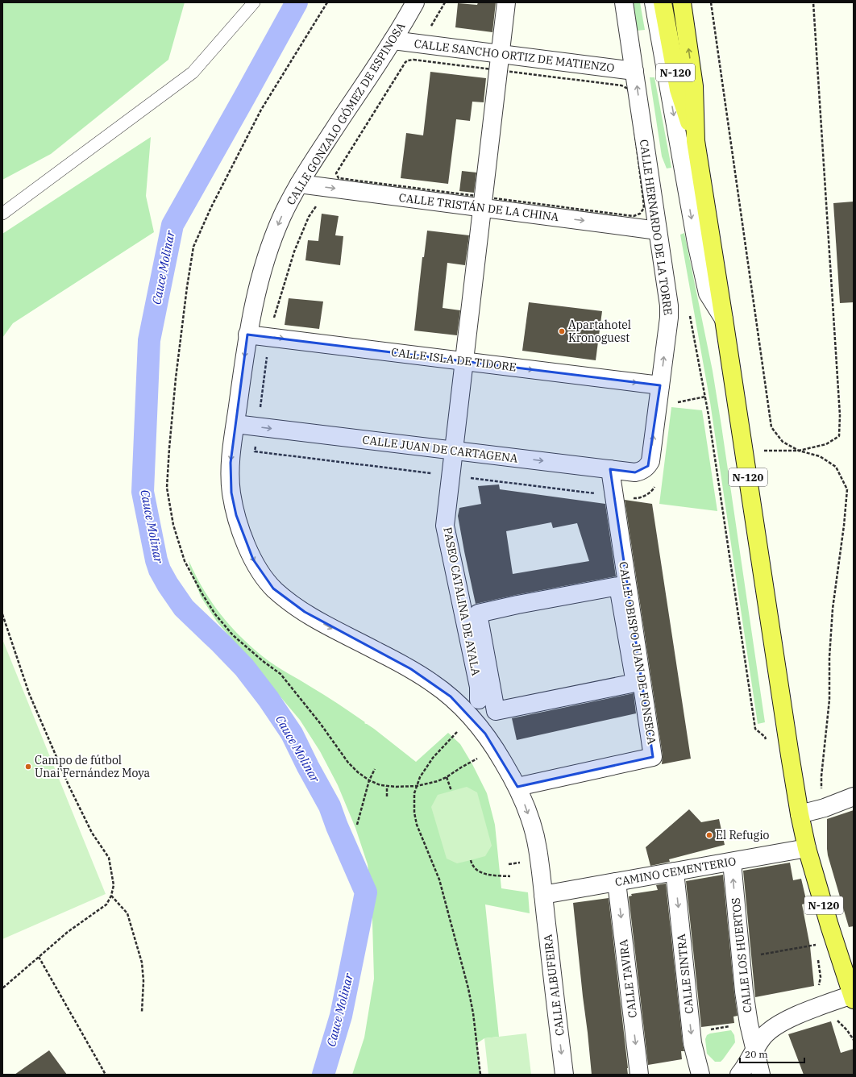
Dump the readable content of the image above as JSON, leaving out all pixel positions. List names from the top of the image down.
{
  "streets": {
    "highway": ["N-120"],
    "street": [
      "CALLE SANCHO ORTIZ DE MATIENZO",
      "CALLE GONZALO GÓMEZ DE ESPINOSA",
      "CALLE TRISTÁN DE LA CHINA",
      "CALLE HERNARDO DE LA TORRE",
      "CALLE ISLA DE TIDORE",
      "CALLE JUAN DE CARTAGENA",
      "PASEO CATALINA DE AYALA",
      "CALLE OBISPO JUAN DE FONSECA",
      "CAMINO CEMENTERIO",
      "CALLE LOS HUERTOS",
      "CALLE SINTRA",
      "CALLE TAVIRA",
      "CALLE ALBUFEIRA"
    ]
  },
  "crossings": [
    ["CALLE SANCHO ORTIZ DE MATIENZO", "CALLE GONZALO GÓMEZ DE ESPINOSA"],
    ["CALLE SANCHO ORTIZ DE MATIENZO", "CALLE HERNARDO DE LA TORRE"],
    ["CALLE SANCHO ORTIZ DE MATIENZO", "PASEO CATALINA DE AYALA"],
    ["N-120", "CAMINO CEMENTERIO"],
    ["CALLE GONZALO GÓMEZ DE ESPINOSA", "CALLE TRISTÁN DE LA CHINA"],
    ["CALLE GONZALO GÓMEZ DE ESPINOSA", "CALLE ISLA DE TIDORE"],
    ["CALLE GONZALO GÓMEZ DE ESPINOSA", "CALLE JUAN DE CARTAGENA"],
    ["CALLE GONZALO GÓMEZ DE ESPINOSA", "CALLE OBISPO JUAN DE FONSECA"],
    ["CALLE GONZALO GÓMEZ DE ESPINOSA", "CAMINO CEMENTERIO"],
    ["CALLE GONZALO GÓMEZ DE ESPINOSA", "CALLE ALBUFEIRA"],
    ["CALLE TRISTÁN DE LA CHINA", "CALLE HERNARDO DE LA TORRE"],
    ["CALLE TRISTÁN DE LA CHINA", "PASEO CATALINA DE AYALA"],
    ["CALLE HERNARDO DE LA TORRE", "CALLE ISLA DE TIDORE"],
    ["CALLE HERNARDO DE LA TORRE", "CALLE JUAN DE CARTAGENA"],
    ["CALLE ISLA DE TIDORE", "PASEO CATALINA DE AYALA"],
    ["CALLE JUAN DE CARTAGENA", "PASEO CATALINA DE AYALA"],
    ["CALLE JUAN DE CARTAGENA", "CALLE OBISPO JUAN DE FONSECA"],
    ["CAMINO CEMENTERIO", "CALLE LOS HUERTOS"],
    ["CAMINO CEMENTERIO", "CALLE SINTRA"],
    ["CAMINO CEMENTERIO", "CALLE TAVIRA"],
    ["CAMINO CEMENTERIO", "CALLE ALBUFEIRA"]
  ],
  "one_way": [
    "CALLE GONZALO GÓMEZ DE ESPINOSA",
    "CALLE TRISTÁN DE LA CHINA",
    "CALLE ISLA DE TIDORE",
    "CALLE JUAN DE CARTAGENA",
    "CALLE LOS HUERTOS",
    "CALLE SINTRA",
    "CALLE TAVIRA",
    "CALLE ALBUFEIRA"
  ],
  "water": ["Cauce Molinar"],
  "places": ["Apartahotel Kronoguest", "Campo de fútbol Unai Fernández Moya", "El Refugio"],
  "scale_bar": "20 m"
}
